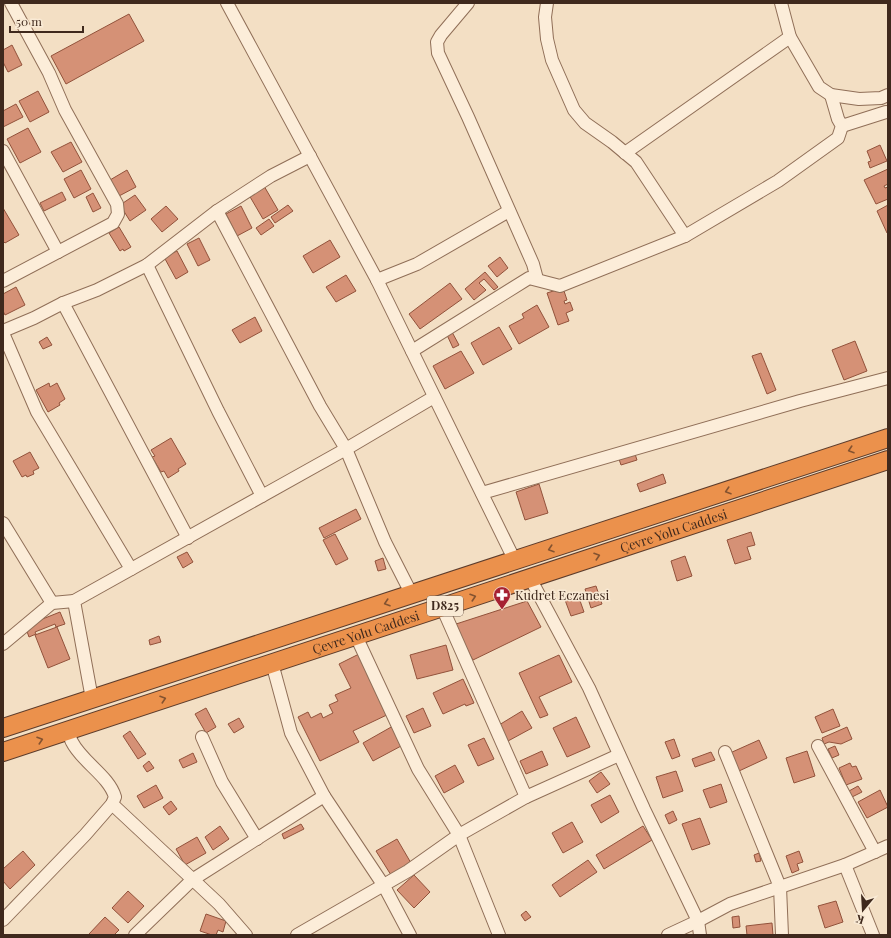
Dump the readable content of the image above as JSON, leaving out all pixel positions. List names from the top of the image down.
{
  "streets": {
    "highway": ["Çevre Yolu Caddesi", "D825"]
  },
  "places": {
    "pharmacy": ["Kudret Eczanesi"]
  },
  "scale_bar": "50 m",
  "north": "bottom"
}
